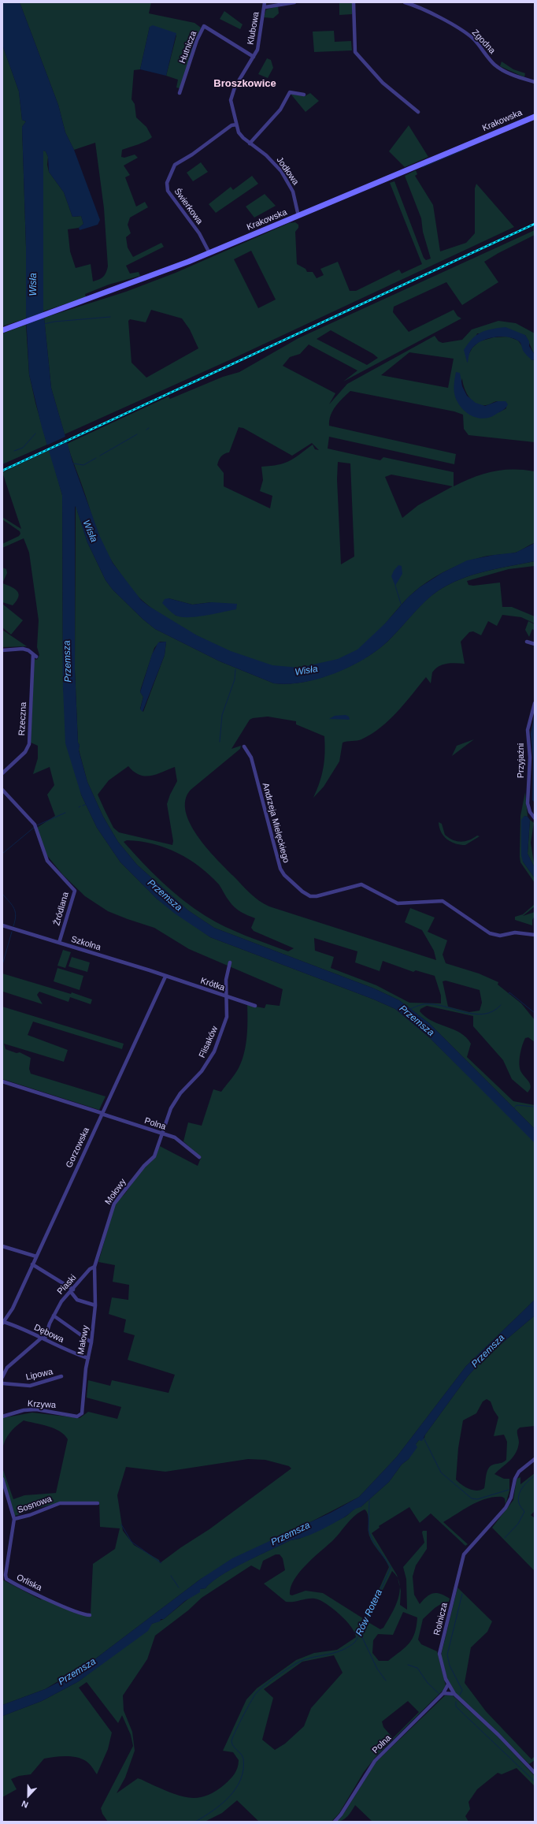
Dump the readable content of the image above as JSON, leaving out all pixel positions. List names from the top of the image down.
{
  "streets": {
    "street": [
      "Klubowa",
      "Zgodna",
      "Hutnicza",
      "Krakowska",
      "Jodłowa",
      "Świerkowa",
      "Rzeczna",
      "Przyjaźni",
      "Andrzeja Mielęckiego",
      "Źródlana",
      "Szkolna",
      "Krótka",
      "Flisaków",
      "Polna",
      "Gorzowska",
      "Mołowy",
      "Piaski",
      "Dębowa",
      "Małowy",
      "Lipowa",
      "Krzywa",
      "Sosnowa",
      "Orliska",
      "Rolnicza"
    ]
  },
  "crossings": [
    ["Klubowa", "Hutnicza"],
    ["Klubowa", "Jodłowa"],
    ["Klubowa", "Świerkowa"],
    ["Krakowska", "Jodłowa"],
    ["Krakowska", "Świerkowa"],
    ["Jodłowa", "Świerkowa"],
    ["Źródlana", "Szkolna"],
    ["Szkolna", "Krótka"],
    ["Szkolna", "Gorzowska"],
    ["Krótka", "Flisaków"],
    ["Krótka", "Gorzowska"],
    ["Flisaków", "Polna"],
    ["Flisaków", "Mołowy"],
    ["Polna", "Gorzowska"],
    ["Polna", "Mołowy"],
    ["Polna", "Rolnicza"],
    ["Gorzowska", "Dębowa"],
    ["Mołowy", "Piaski"],
    ["Mołowy", "Małowy"],
    ["Piaski", "Dębowa"],
    ["Piaski", "Małowy"],
    ["Dębowa", "Małowy"],
    ["Małowy", "Krzywa"],
    ["Sosnowa", "Orliska"]
  ],
  "districts": ["Broszkowice"],
  "water": ["Wisła", "Przemsza", "Rów Rotera"],
  "north": "bottom"
}
